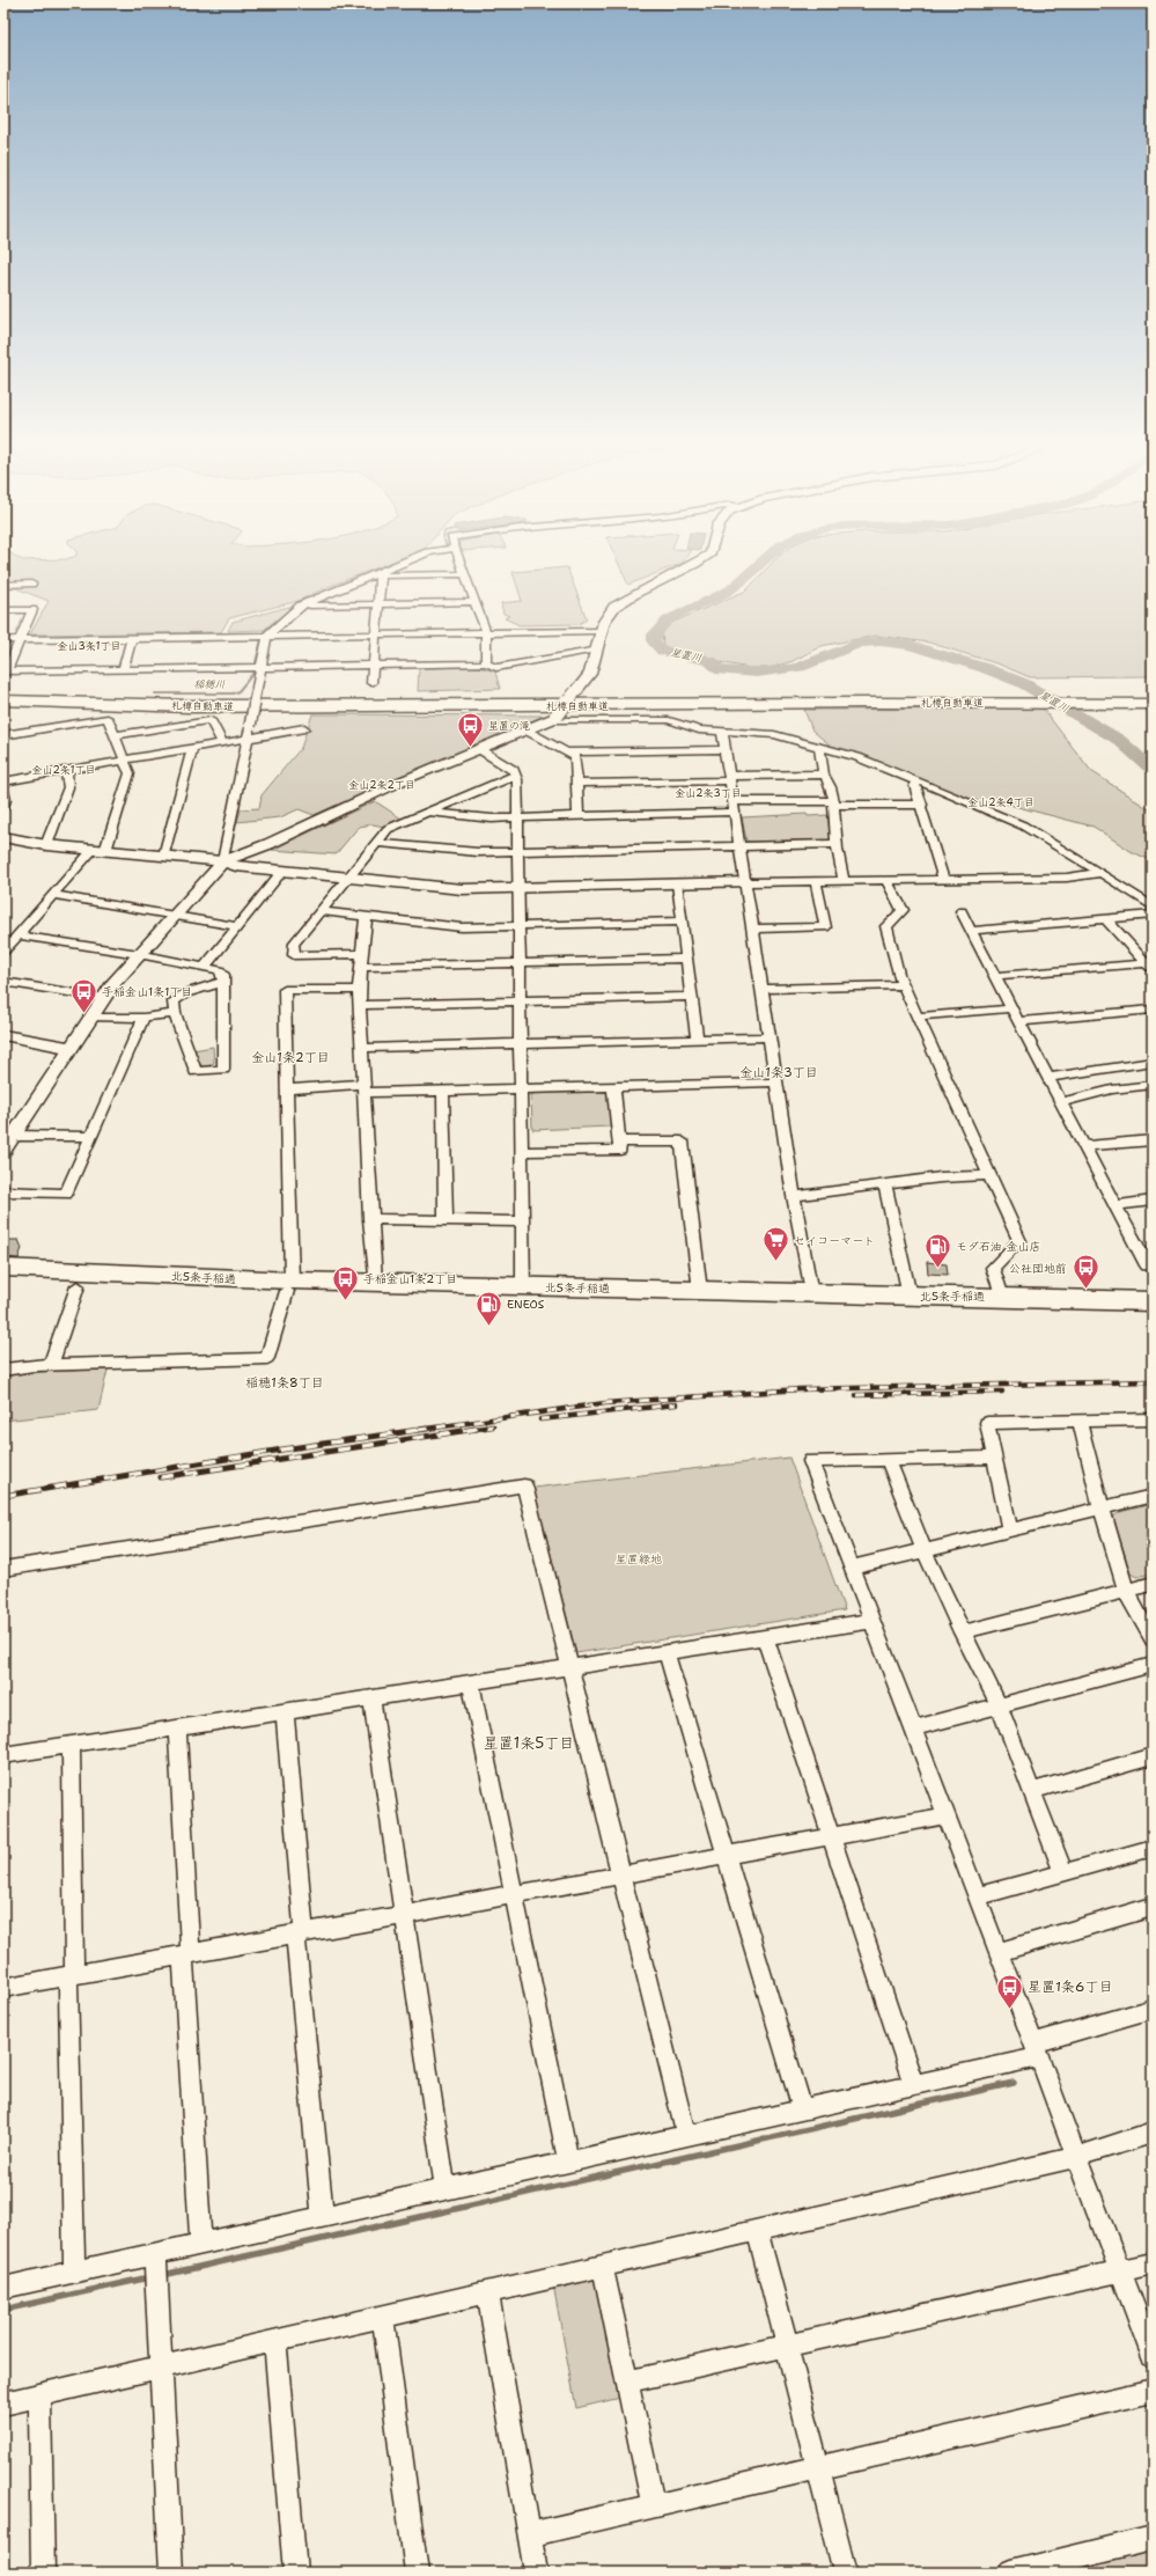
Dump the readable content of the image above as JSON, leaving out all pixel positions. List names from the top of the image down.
{
  "streets": {
    "highway": ["札樽自動車道", "北5条手稲通"]
  },
  "districts": [
    "金山3条1丁目",
    "金山2条1丁目",
    "金山2条2丁目",
    "金山2条3丁目",
    "金山2条4丁目",
    "金山1条2丁目",
    "金山1条3丁目",
    "稲穂1条8丁目",
    "星置1条5丁目"
  ],
  "water": ["星置川", "稲穂川"],
  "parks": ["星置緑地"],
  "places": {
    "bus stop": [
      "星置の滝",
      "手稲金山1条1丁目",
      "公社団地前",
      "手稲金山1条2丁目",
      "星置1条6丁目"
    ],
    "supermarket": ["セイコーマート"],
    "fuel station": ["モダ石油 金山店", "ENEOS"]
  }
}
